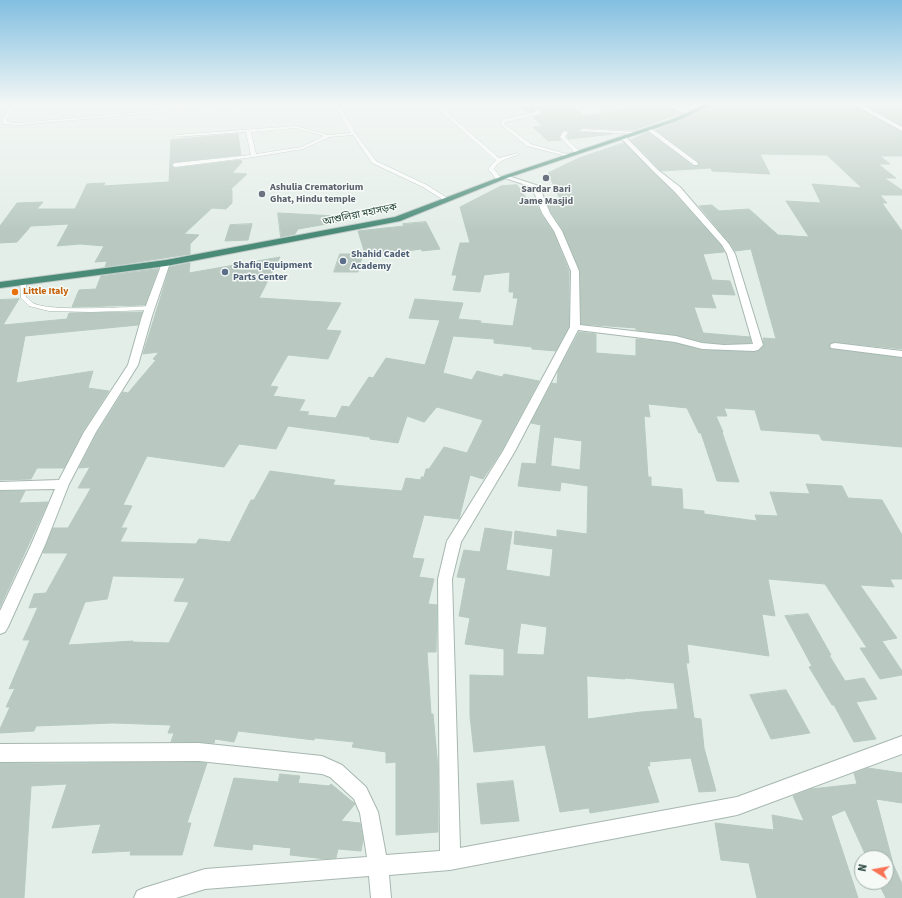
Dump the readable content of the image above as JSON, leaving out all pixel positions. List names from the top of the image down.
{
  "streets": {
    "highway": ["আশুলিয়া মহাসড়ক"]
  },
  "places": [
    "Sardar Bari Jame Masjid",
    "Ashulia Crematorium Ghat, Hindu temple",
    "Shahid Cadet Academy",
    "Shafiq Equipment Parts Center",
    "Little Italy"
  ],
  "north": "left"
}
